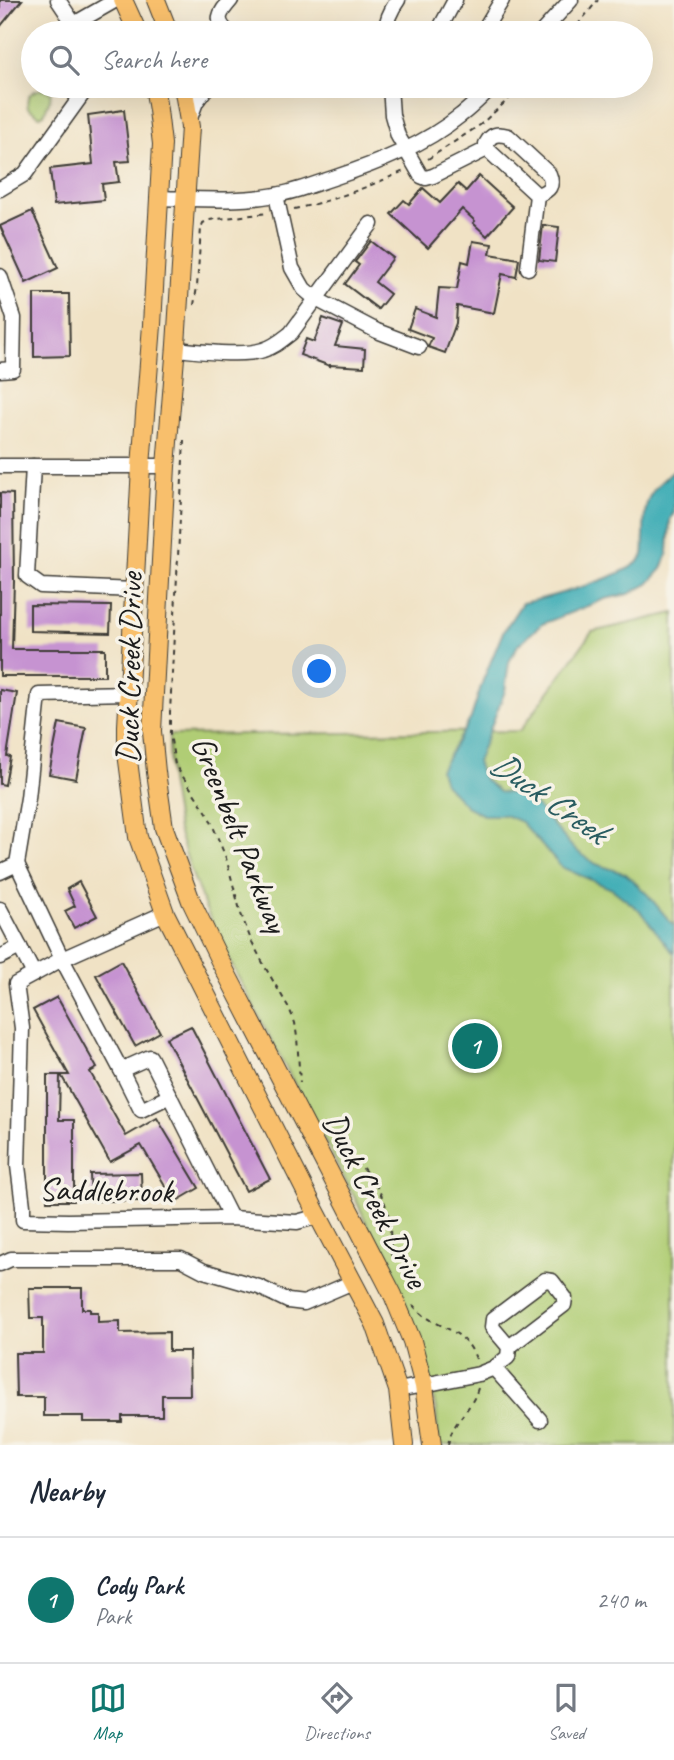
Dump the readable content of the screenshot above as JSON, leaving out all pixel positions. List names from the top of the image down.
{
  "streets": {
    "main road": ["Duck Creek Drive"],
    "street": ["Saddlebrook"],
    "path": ["Greenbelt Parkway"]
  },
  "crossings": [
    ["Duck Creek Drive", "Saddlebrook"]
  ],
  "water": ["Duck Creek"],
  "page": {
    "search": "Search here",
    "pins": "1",
    "heading": "Nearby",
    "list": [
      {
        "mark": "1",
        "name": "Cody Park",
        "note": "Park",
        "value": "240 m"
      }
    ],
    "nav": ["Map", "Directions", "Saved"]
  }
}
